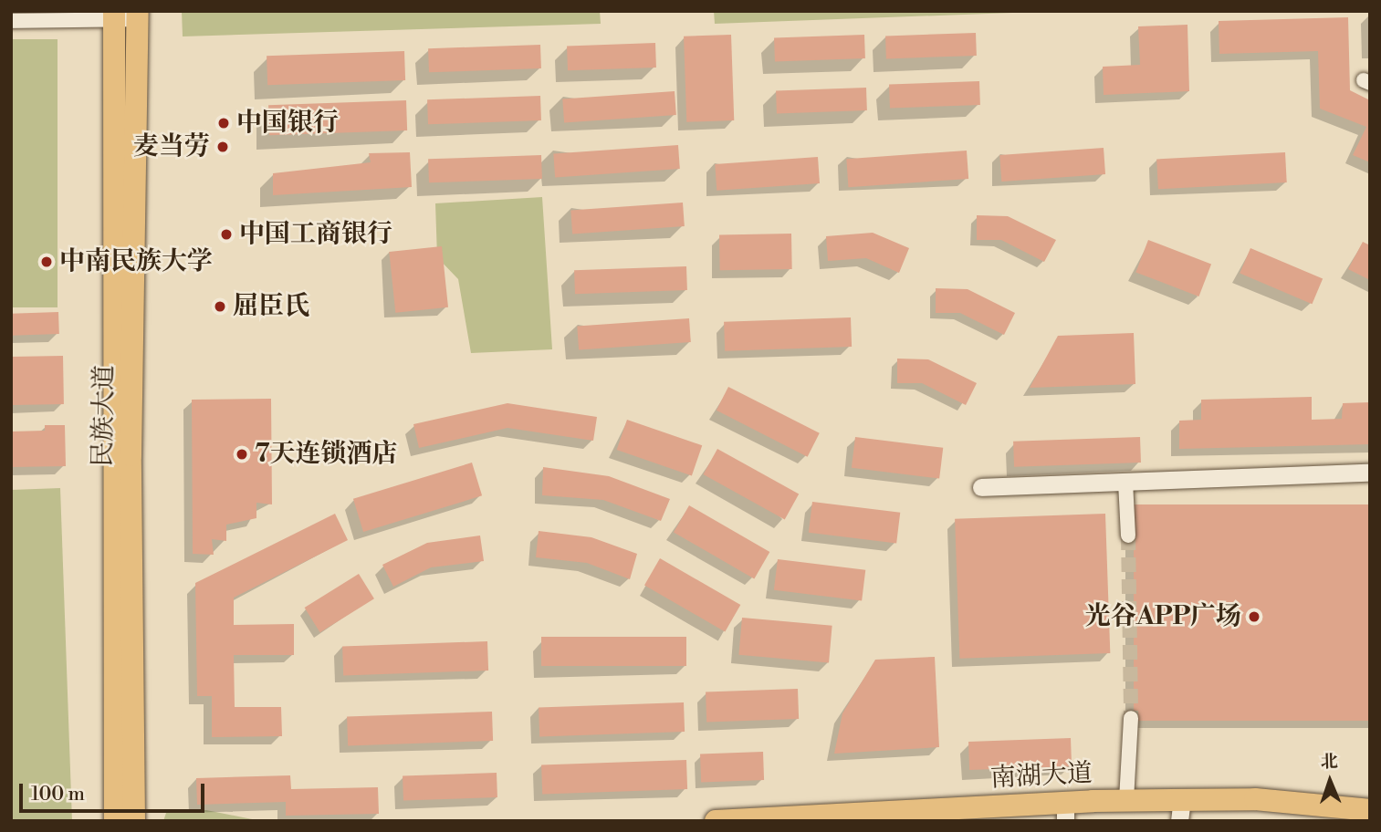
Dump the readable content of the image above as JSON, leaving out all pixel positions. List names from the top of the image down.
{
  "streets": {
    "main road": ["民族大道", "南湖大道"]
  },
  "places": [
    "中国银行",
    "麦当劳",
    "中国工商银行",
    "中南民族大学",
    "屈臣氏",
    "7天连锁酒店",
    "光谷APP广场"
  ],
  "scale_bar": "100 m",
  "north": "top"
}
